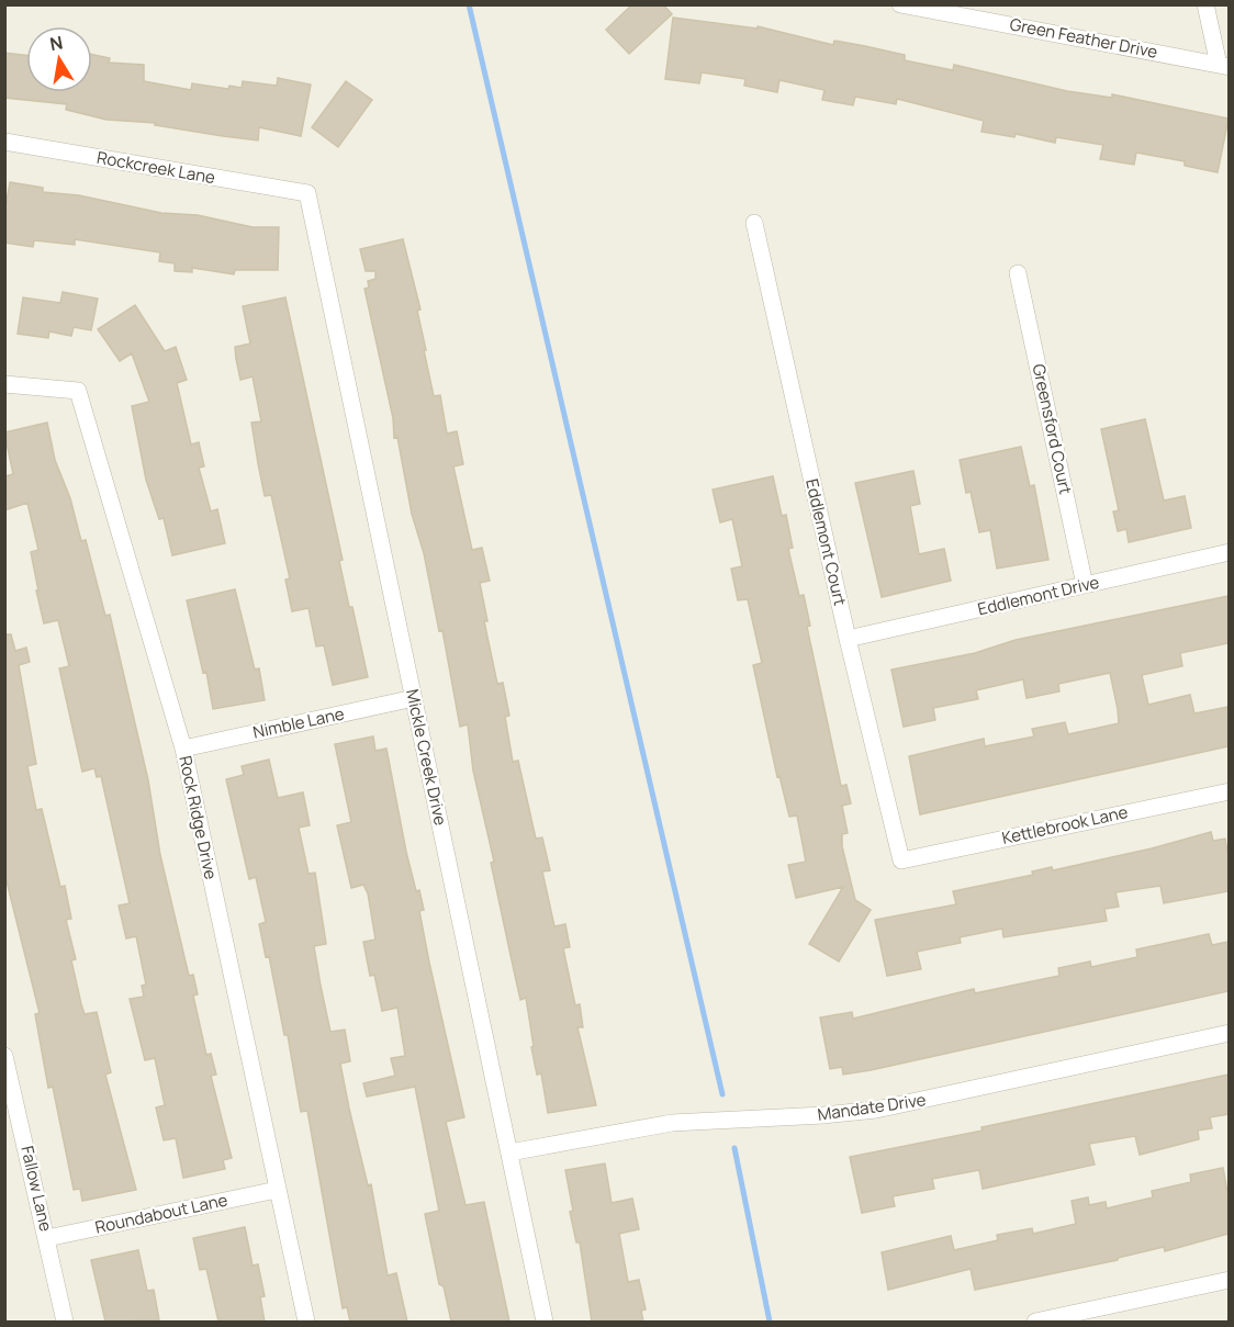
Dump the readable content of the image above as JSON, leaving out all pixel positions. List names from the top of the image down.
{
  "streets": {
    "street": [
      "Green Feather Drive",
      "Rockcreek Lane",
      "Greensford Court",
      "Eddlemont Court",
      "Eddlemont Drive",
      "Nimble Lane",
      "Mickle Creek Drive",
      "Rock Ridge Drive",
      "Kettlebrook Lane",
      "Mandate Drive",
      "Fallow Lane",
      "Roundabout Lane"
    ]
  },
  "crossings": [
    ["Rockcreek Lane", "Mickle Creek Drive"],
    ["Greensford Court", "Eddlemont Drive"],
    ["Eddlemont Court", "Eddlemont Drive"],
    ["Eddlemont Court", "Kettlebrook Lane"],
    ["Nimble Lane", "Mickle Creek Drive"],
    ["Nimble Lane", "Rock Ridge Drive"],
    ["Mickle Creek Drive", "Mandate Drive"],
    ["Rock Ridge Drive", "Roundabout Lane"],
    ["Fallow Lane", "Roundabout Lane"]
  ],
  "north": "top"
}
